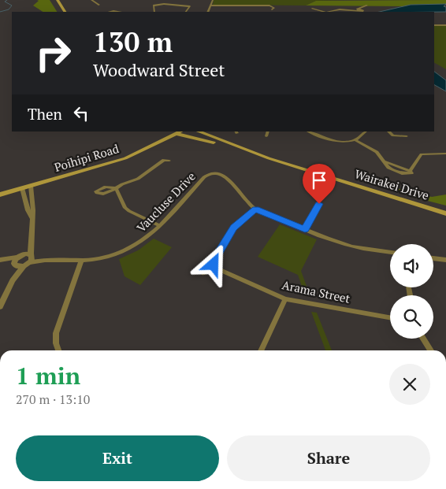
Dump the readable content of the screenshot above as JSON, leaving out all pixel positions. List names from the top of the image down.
{
  "streets": {
    "main road": ["Poihipi Road", "Wairakei Drive"],
    "street": ["Vaucluse Drive", "Arama Street"]
  },
  "page": {
    "turn": ["130 m", "Woodward Street"],
    "then": "Then",
    "heading": ["1 min", "270 m · 13:10"],
    "buttons": ["Exit", "Share"]
  }
}
